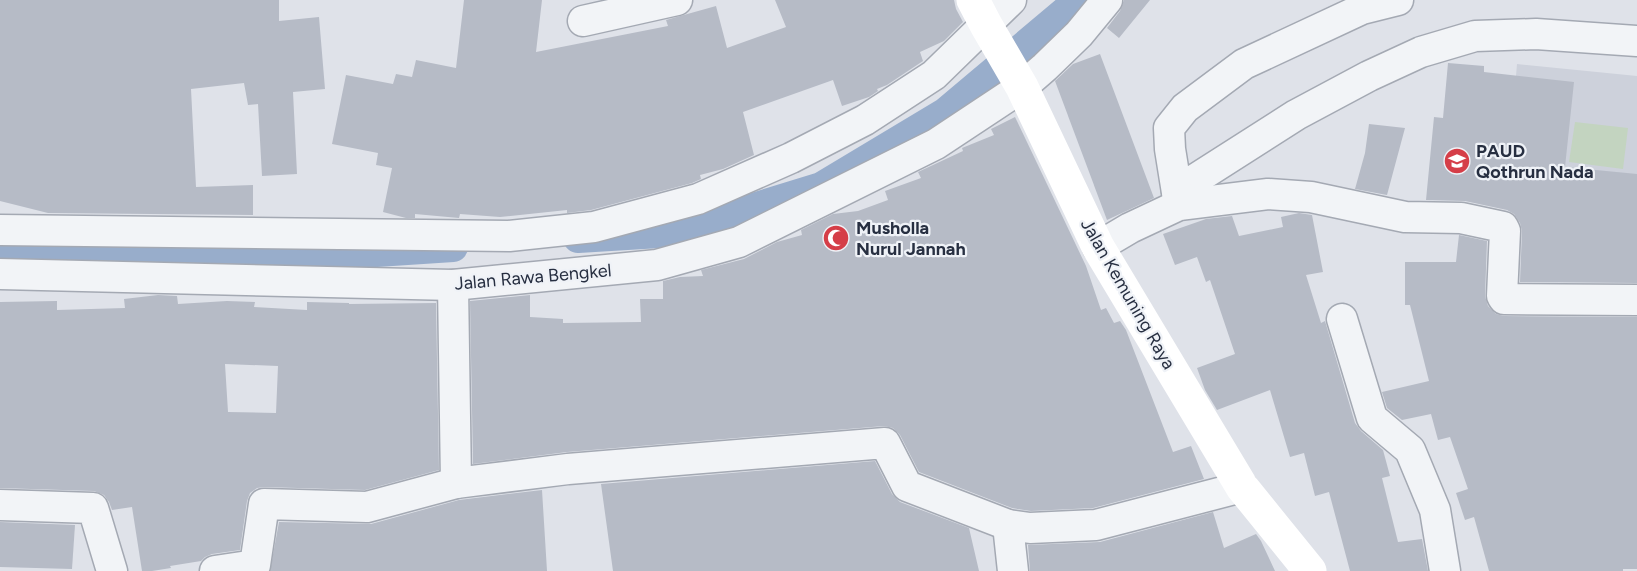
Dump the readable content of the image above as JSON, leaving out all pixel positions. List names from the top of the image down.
{
  "streets": {
    "street": ["Jalan Rawa Bengkel", "Jalan Kemuning Raya"]
  },
  "crossings": [
    ["Jalan Rawa Bengkel", "Jalan Kemuning Raya"]
  ],
  "places": {
    "school or university": ["PAUD Qothrun Nada"],
    "mosque": ["Musholla Nurul Jannah"]
  }
}
